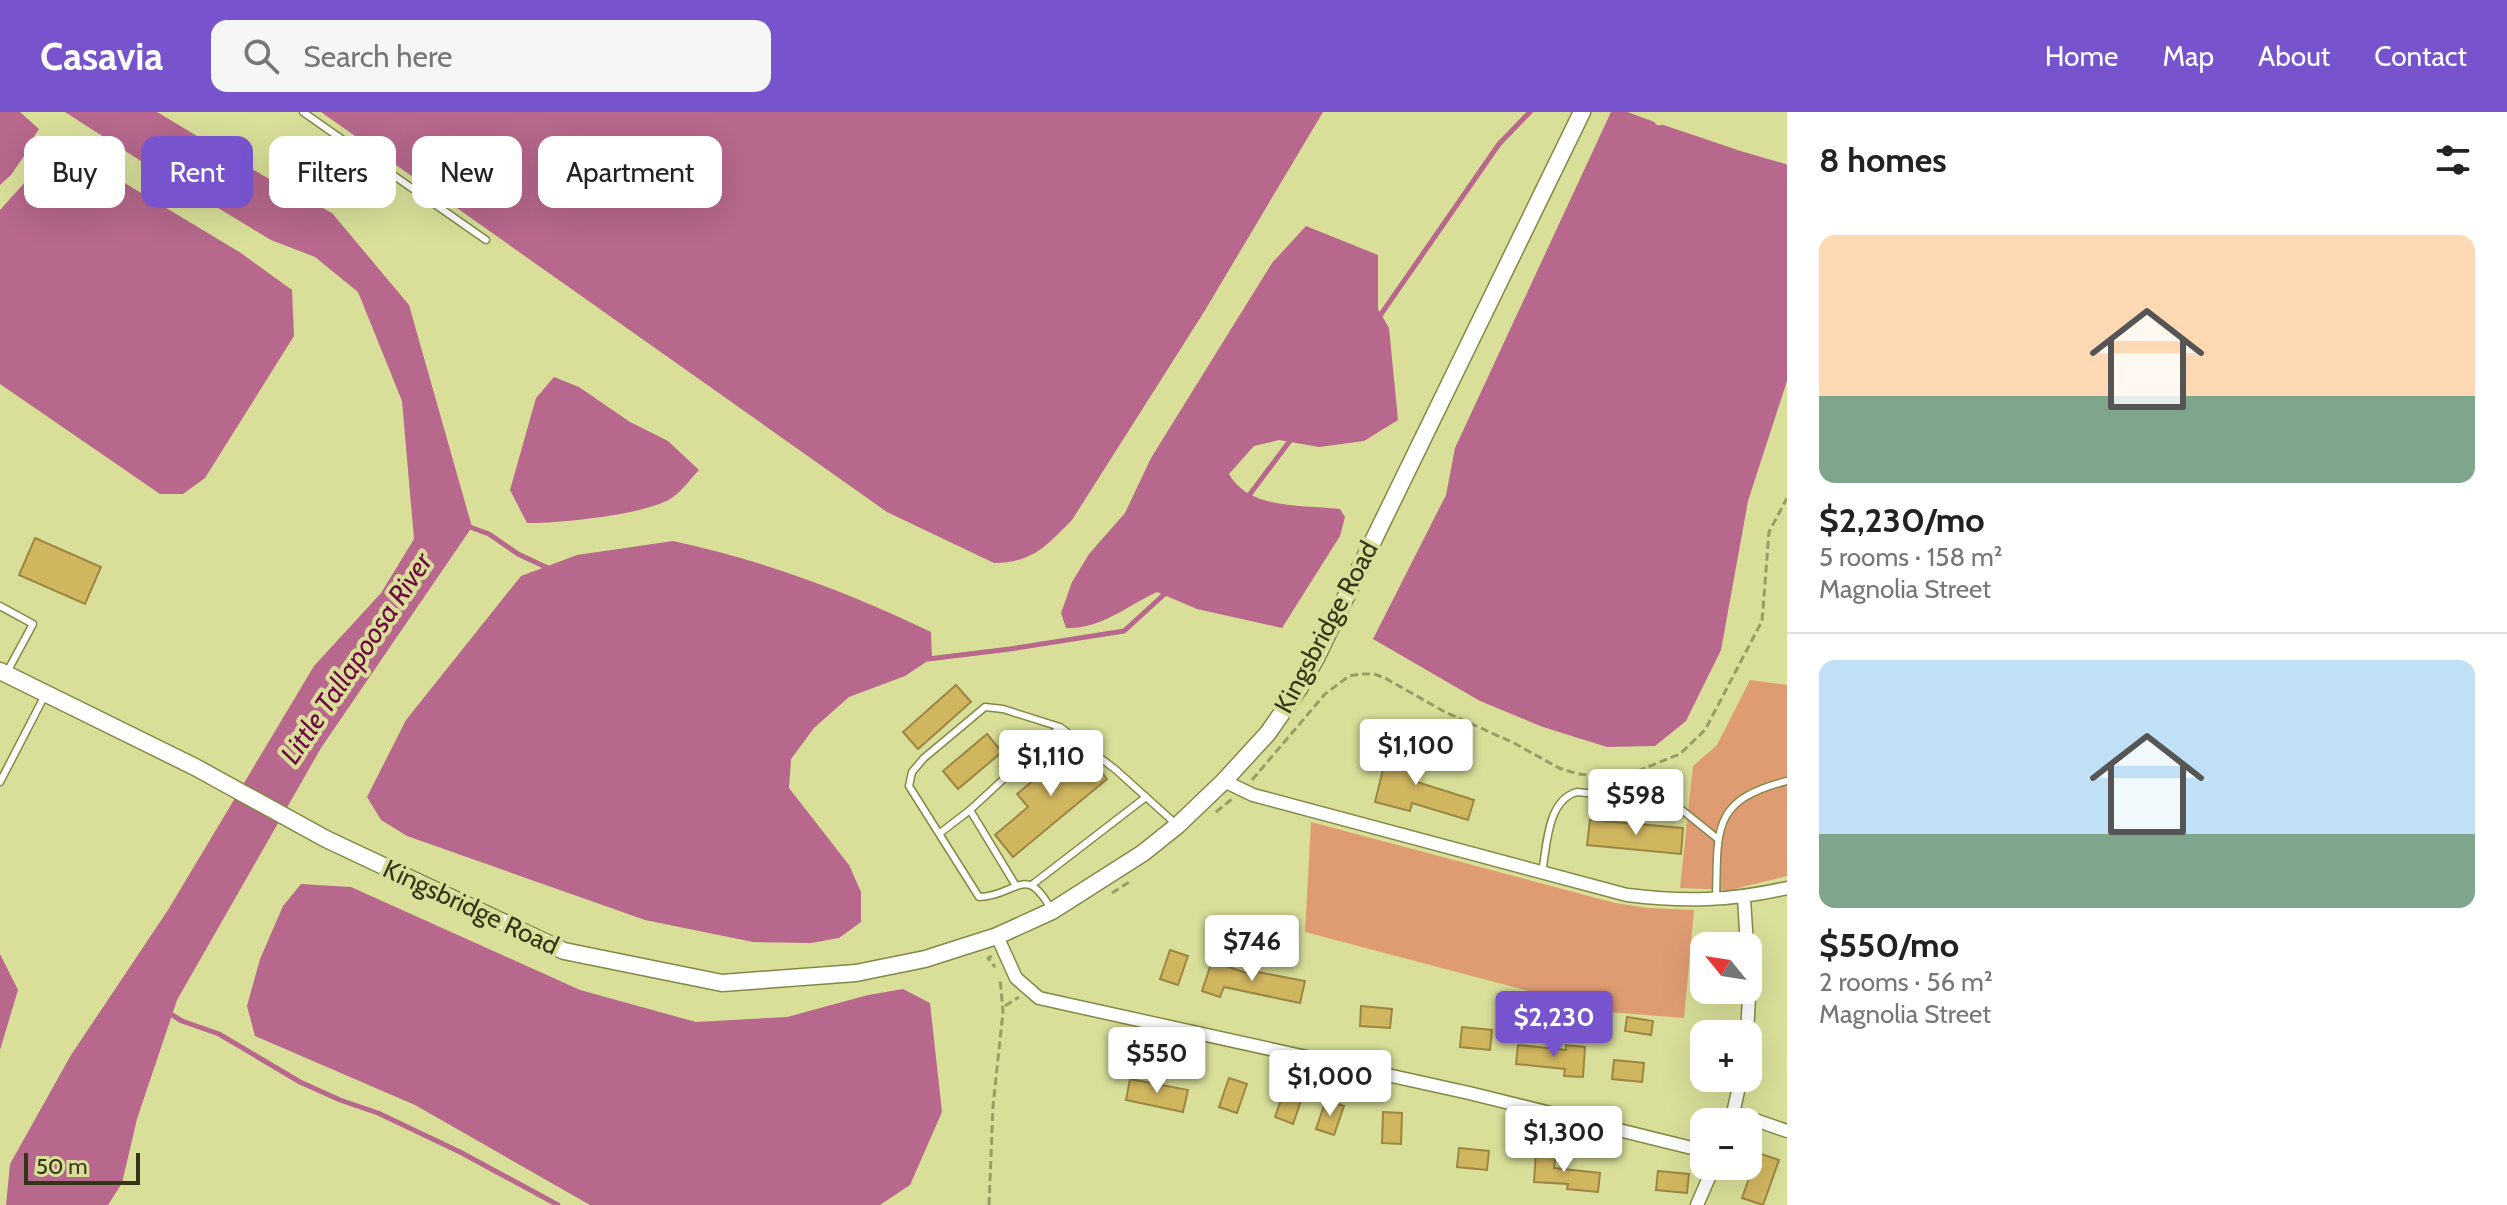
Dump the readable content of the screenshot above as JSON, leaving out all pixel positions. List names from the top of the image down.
{
  "streets": {
    "street": ["Kingsbridge Road"]
  },
  "water": ["Little Tallapoosa River"],
  "scale_bar": "50 m",
  "north": "top left",
  "page": {
    "header": "Casavia",
    "search": "Search here",
    "nav": [
      "Home",
      "Map",
      "About",
      "Contact"
    ],
    "heading": "8 homes",
    "chip": [
      "Buy",
      "Rent",
      "Filters",
      "New",
      "Apartment"
    ],
    "list": [
      {
        "name": "$2,230/mo",
        "note": "5 rooms · 158 m² · Magnolia Street"
      },
      {
        "name": "$550/mo",
        "note": "2 rooms · 56 m² · Magnolia Street"
      }
    ],
    "price": [
      "$1,100",
      "$1,110",
      "$598",
      "$746",
      "$2,230",
      "$550",
      "$1,000",
      "$1,300"
    ],
    "map_buttons": ["+", "−"],
    "scale": "50 m"
  }
}
